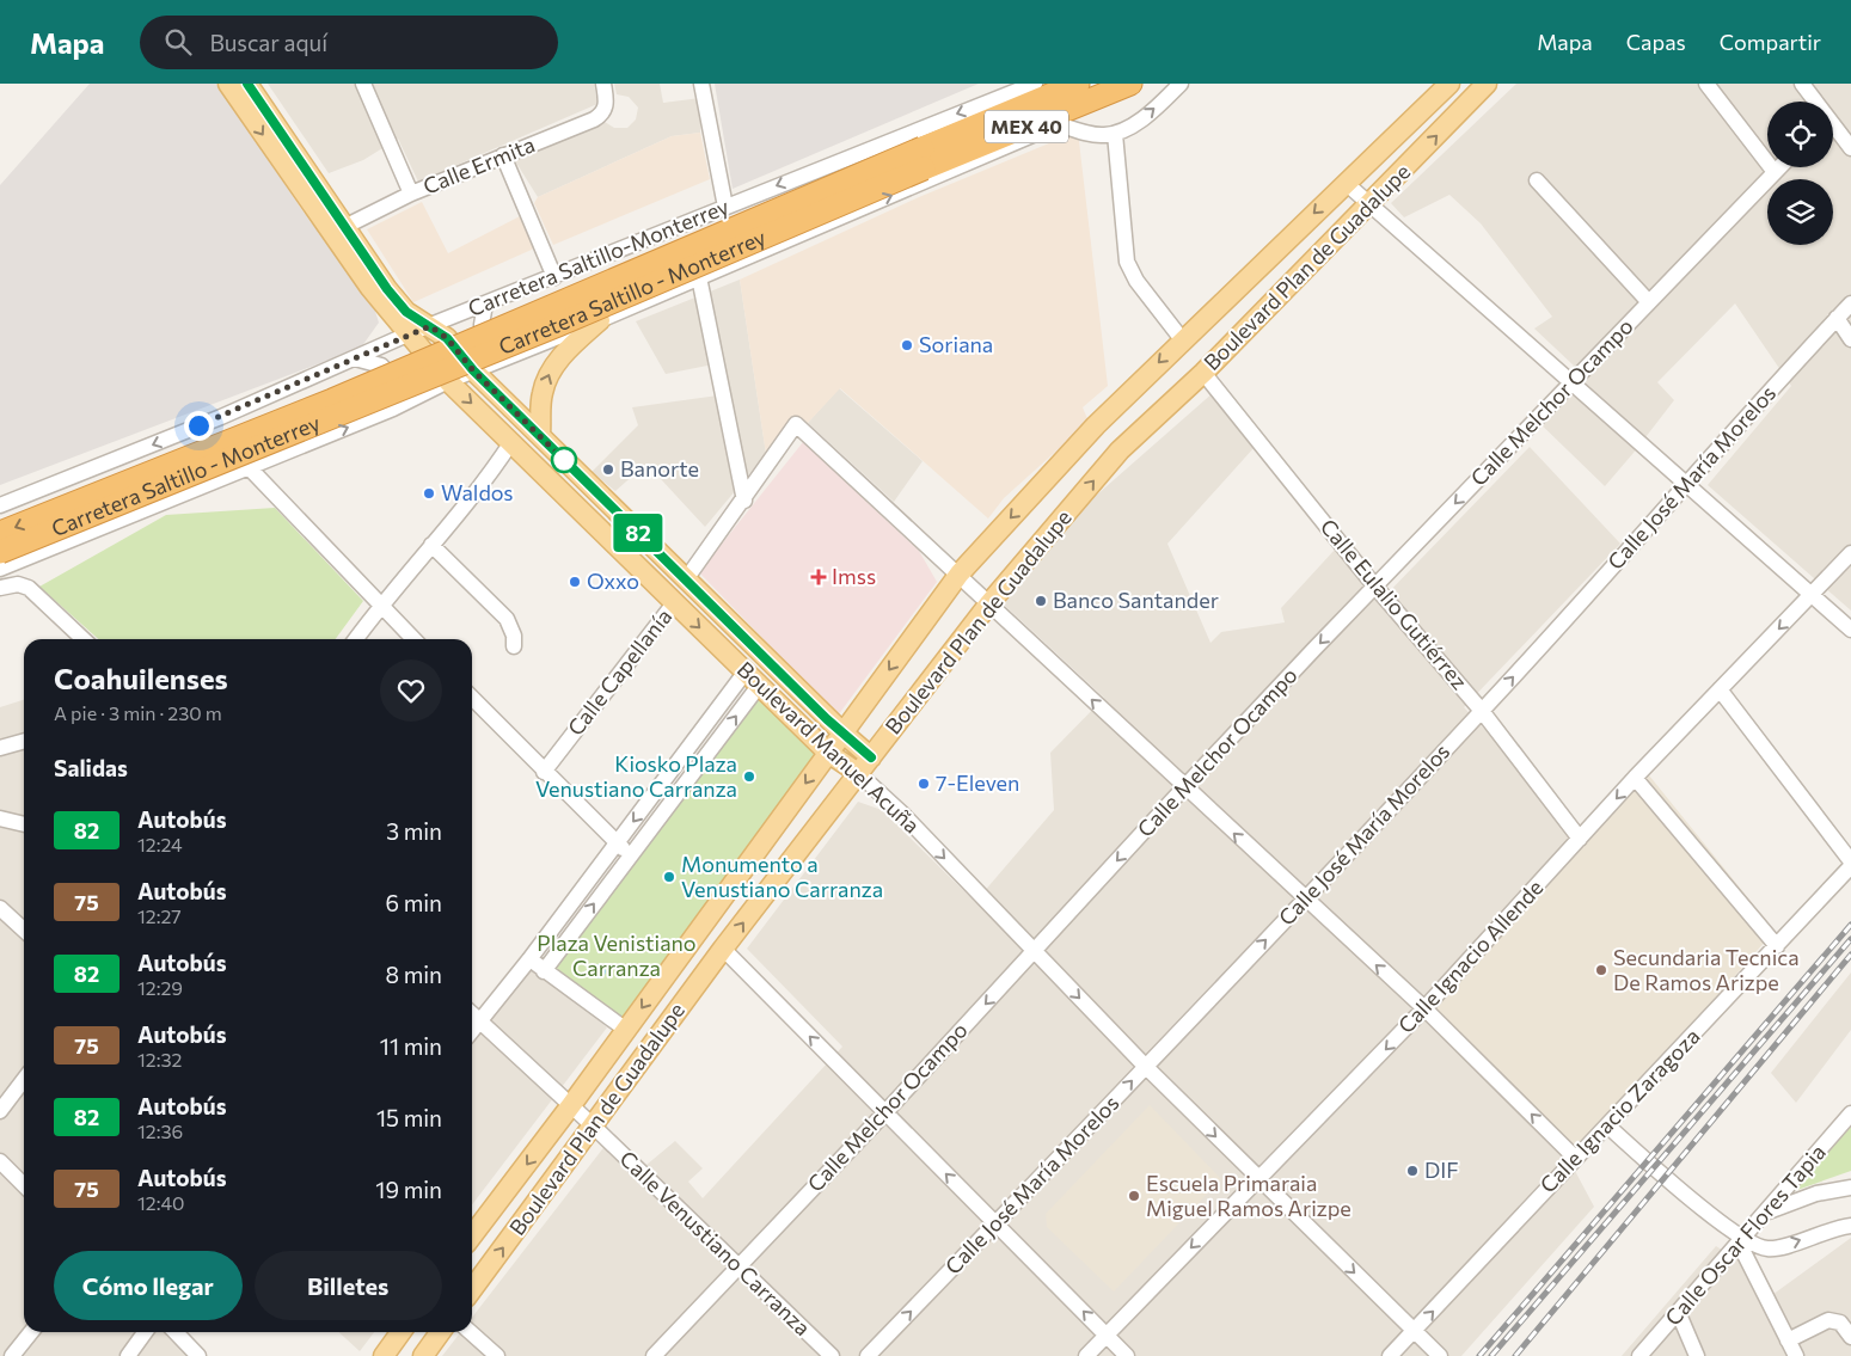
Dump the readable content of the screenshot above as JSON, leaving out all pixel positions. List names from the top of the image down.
{
  "streets": {
    "highway": ["MEX 40", "Carretera Saltillo - Monterrey"],
    "main road": ["Boulevard Plan de Guadalupe", "Boulevard Manuel Acuña"],
    "street": [
      "Calle Ermita",
      "Carretera Saltillo-Monterrey",
      "Calle Melchor Ocampo",
      "Calle José María Morelos",
      "Calle Eulalio Gutiérrez",
      "Calle Capellanía",
      "Calle Ignacio Allende",
      "Calle Ignacio Zaragoza",
      "Calle Oscar Flores Tapia",
      "Calle Venustiano Carranza"
    ]
  },
  "crossings": [
    ["Calle Ermita", "Boulevard Manuel Acuña"],
    ["Carretera Saltillo-Monterrey", "Boulevard Manuel Acuña"],
    ["Boulevard Plan de Guadalupe", "Calle Eulalio Gutiérrez"],
    ["Boulevard Plan de Guadalupe", "Boulevard Manuel Acuña"],
    ["Boulevard Plan de Guadalupe", "Calle Venustiano Carranza"],
    ["Calle Melchor Ocampo", "Calle Eulalio Gutiérrez"],
    ["Calle Melchor Ocampo", "Boulevard Manuel Acuña"],
    ["Calle Melchor Ocampo", "Calle Venustiano Carranza"],
    ["Calle José María Morelos", "Calle Eulalio Gutiérrez"],
    ["Calle José María Morelos", "Boulevard Manuel Acuña"],
    ["Calle Eulalio Gutiérrez", "Calle Ignacio Allende"],
    ["Calle Capellanía", "Boulevard Manuel Acuña"],
    ["Boulevard Manuel Acuña", "Calle Ignacio Allende"],
    ["Boulevard Manuel Acuña", "Calle Ignacio Zaragoza"]
  ],
  "one_way": [
    "Calle Melchor Ocampo",
    "Calle José María Morelos",
    "Boulevard Manuel Acuña",
    "Calle Ignacio Allende",
    "Calle Ignacio Zaragoza"
  ],
  "parks": ["Plaza Venistiano Carranza"],
  "places": {
    "other": [
      "Soriana",
      "Banorte",
      "Waldos",
      "Oxxo",
      "Banco Santander",
      "Kiosko Plaza Venustiano Carranza",
      "7-Eleven",
      "Monumento a Venustiano Carranza",
      "Secundaria Tecnica De Ramos Arizpe",
      "DIF",
      "Escuela Primaraia Miguel Ramos Arizpe"
    ],
    "health": ["Imss"]
  },
  "lines": ["bus line 82"],
  "page": {
    "header": "Mapa",
    "search": "Buscar aquí",
    "nav": ["Mapa", "Capas", "Compartir"],
    "on_map": "82",
    "heading": [
      ["Coahuilenses", "A pie · 3 min · 230 m"],
      "Salidas"
    ],
    "list": [
      {
        "mark": "82",
        "name": "Autobús",
        "note": "12:24",
        "value": "3 min"
      },
      {
        "mark": "75",
        "name": "Autobús",
        "note": "12:27",
        "value": "6 min"
      },
      {
        "mark": "82",
        "name": "Autobús",
        "note": "12:29",
        "value": "8 min"
      },
      {
        "mark": "75",
        "name": "Autobús",
        "note": "12:32",
        "value": "11 min"
      },
      {
        "mark": "82",
        "name": "Autobús",
        "note": "12:36",
        "value": "15 min"
      },
      {
        "mark": "75",
        "name": "Autobús",
        "note": "12:40",
        "value": "19 min"
      }
    ],
    "buttons": ["Cómo llegar", "Billetes"]
  }
}
